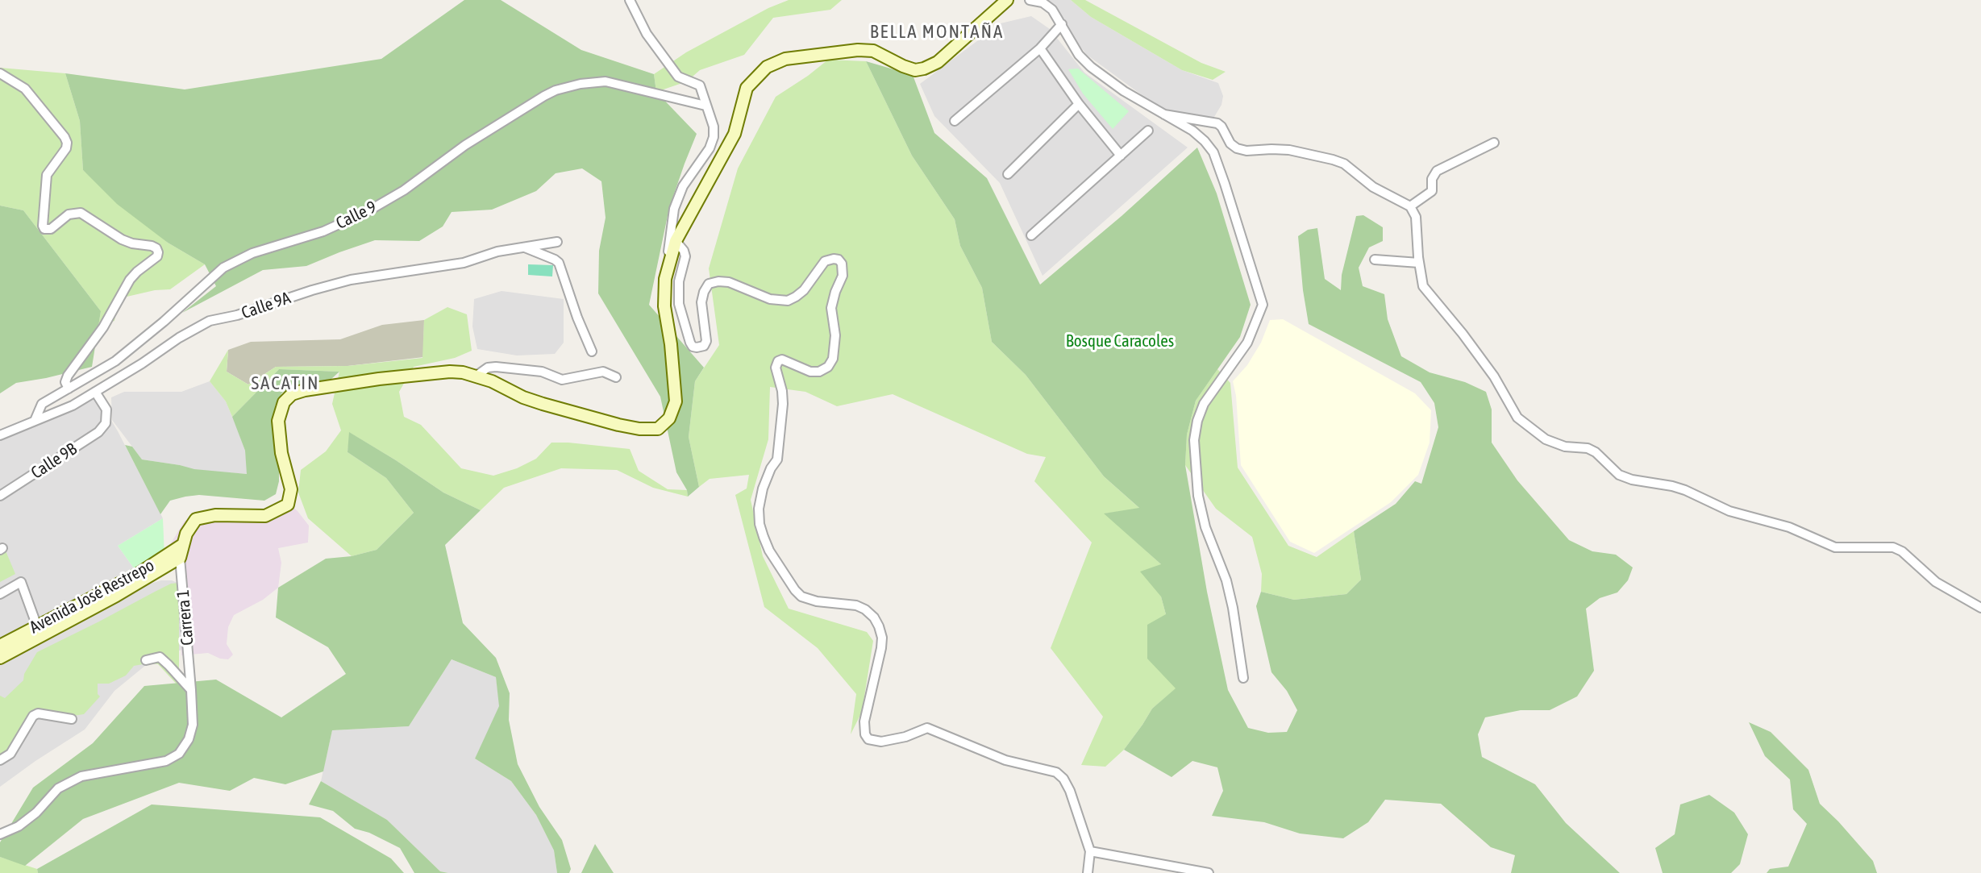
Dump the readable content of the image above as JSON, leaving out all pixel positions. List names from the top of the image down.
{
  "streets": {
    "main road": ["Avenida José Restrepo", "Carrera 1"],
    "street": ["Calle 9", "Calle 9A", "Calle 9B"]
  },
  "crossings": [
    ["Calle 9", "Calle 9A"],
    ["Calle 9A", "Calle 9B"],
    ["Avenida José Restrepo", "Carrera 1"]
  ],
  "districts": ["BELLA MONTAÑA", "SACATIN"],
  "parks": ["Bosque Caracoles"]
}
